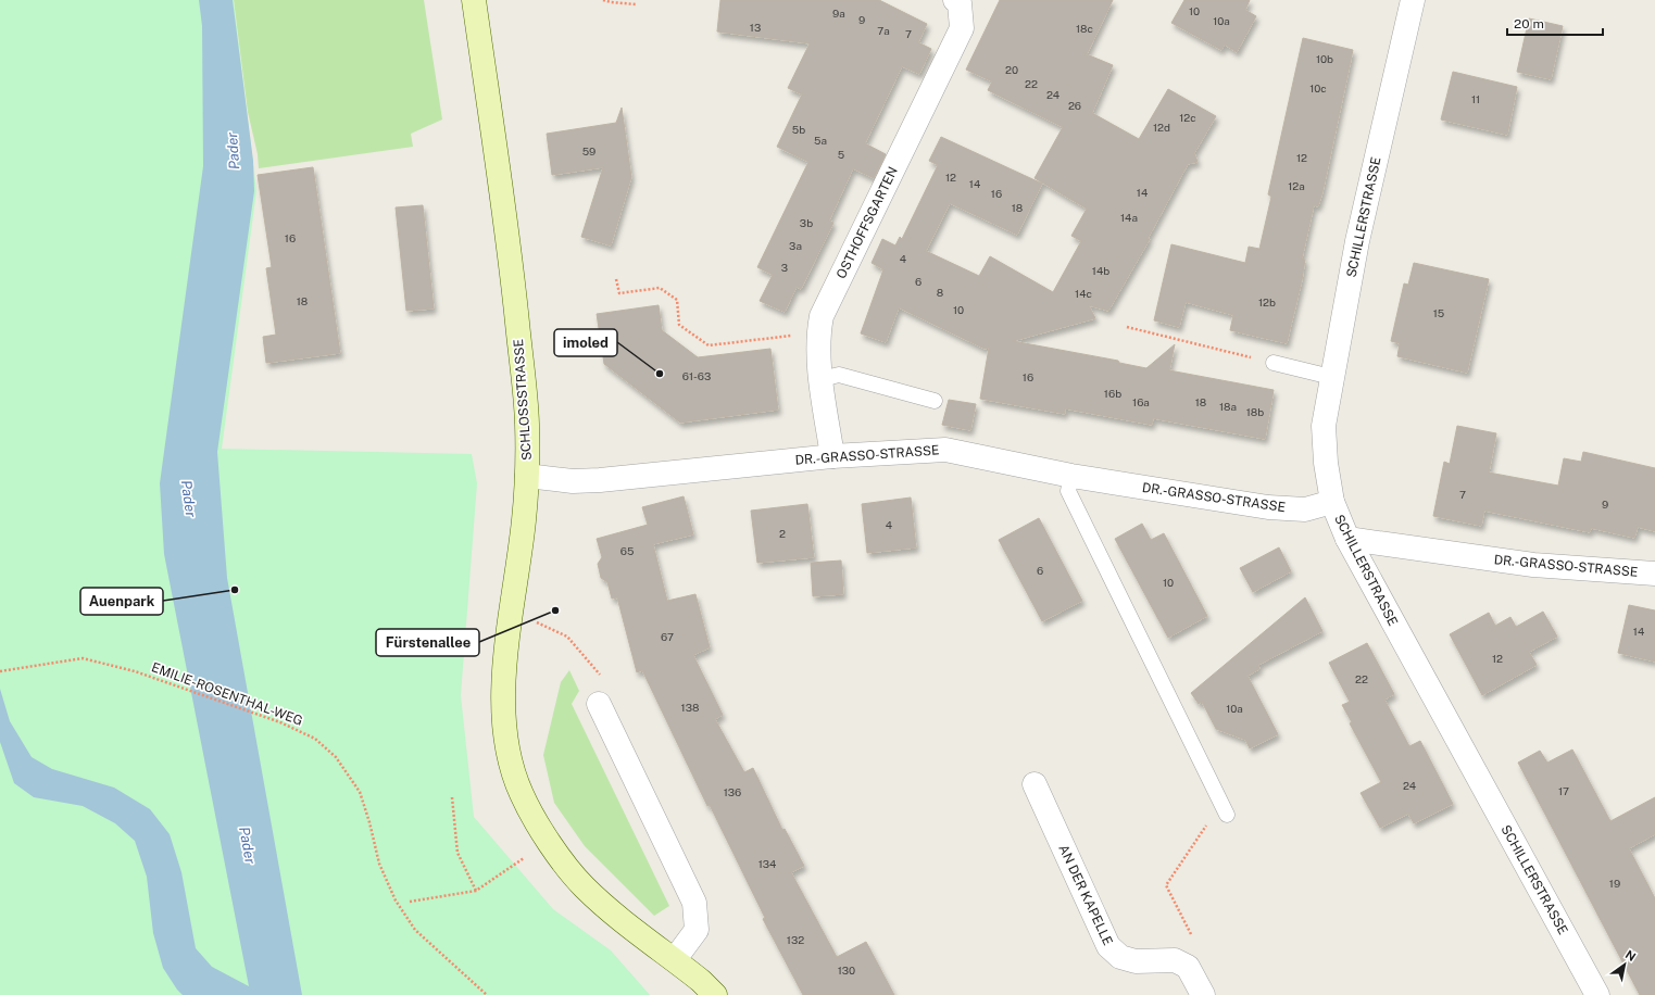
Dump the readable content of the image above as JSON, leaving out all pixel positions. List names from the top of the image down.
{
  "streets": {
    "street": [
      "SCHILLERSTRASSE",
      "OSTHOFFSGARTEN",
      "SCHLOSSSTRASSE",
      "DR.-GRASSO-STRASSE",
      "AN DER KAPELLE"
    ],
    "path": ["EMILIE-ROSENTHAL-WEG"]
  },
  "crossings": [
    ["SCHILLERSTRASSE", "DR.-GRASSO-STRASSE"],
    ["OSTHOFFSGARTEN", "DR.-GRASSO-STRASSE"],
    ["SCHLOSSSTRASSE", "DR.-GRASSO-STRASSE"]
  ],
  "water": ["Pader"],
  "places": ["imoled", "Auenpark", "Fürstenallee"],
  "house_numbers": [
    "10",
    "9a",
    "9",
    "10a",
    "13",
    "18c",
    "7a",
    "7",
    "10b",
    "20",
    "22",
    "10c",
    "24",
    "11",
    "26",
    "12c",
    "12d",
    "5b",
    "5a",
    "59",
    "5",
    "12",
    "12",
    "14",
    "12a",
    "14",
    "16",
    "18",
    "14a",
    "3b",
    "16",
    "3a",
    "4",
    "3",
    "14b",
    "6",
    "8",
    "14c",
    "18",
    "12b",
    "10",
    "15",
    "61-63",
    "16",
    "16b",
    "16a",
    "18",
    "18a",
    "18b",
    "7",
    "9",
    "4",
    "2",
    "65",
    "6",
    "10",
    "14",
    "67",
    "12",
    "22",
    "138",
    "10a",
    "24",
    "17",
    "136",
    "134",
    "19",
    "132",
    "130"
  ],
  "scale_bar": "20 m",
  "north": "top right"
}
